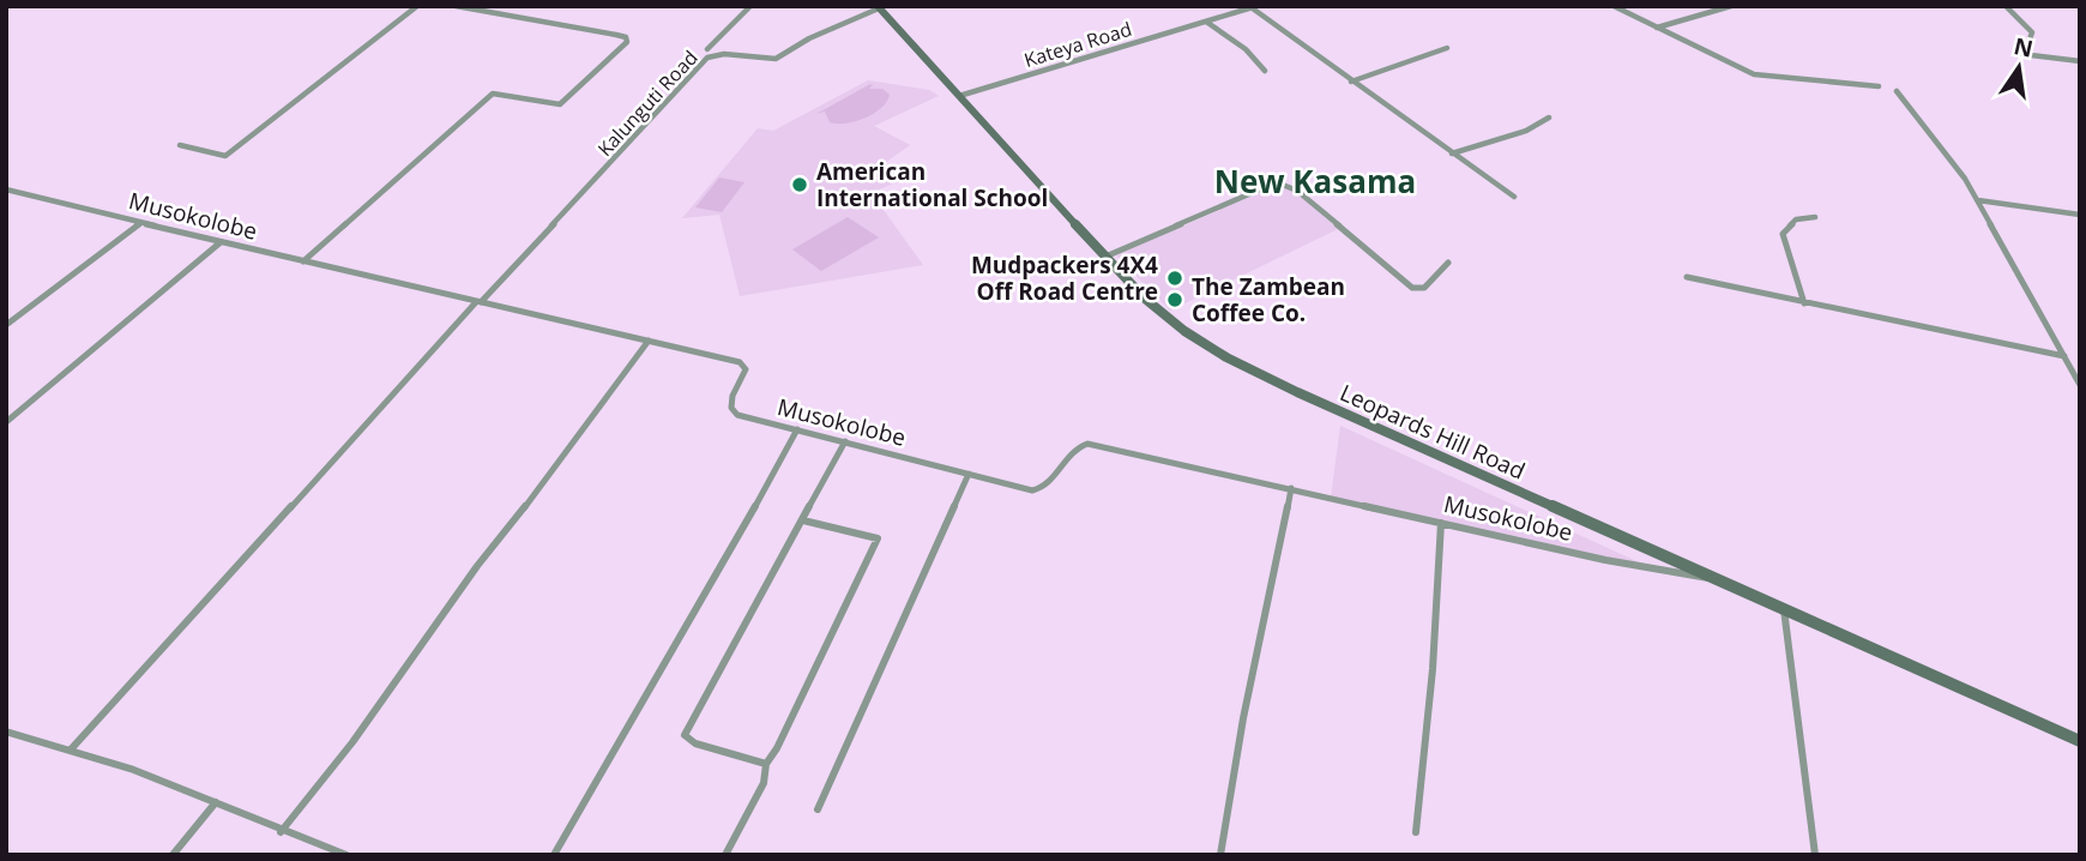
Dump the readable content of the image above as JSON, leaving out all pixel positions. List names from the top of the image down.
{
  "streets": {
    "main road": ["Leopards Hill Road"],
    "street": ["Kateya Road", "Kalunguti Road", "Musokolobe"]
  },
  "crossings": [
    ["Kateya Road", "Leopards Hill Road"],
    ["Kalunguti Road", "Musokolobe"],
    ["Kalunguti Road", "Leopards Hill Road"],
    ["Musokolobe", "Leopards Hill Road"]
  ],
  "districts": ["New Kasama"],
  "places": ["American International School", "Mudpackers 4X4 Off Road Centre", "The Zambean Coffee Co."],
  "north": "top"
}
